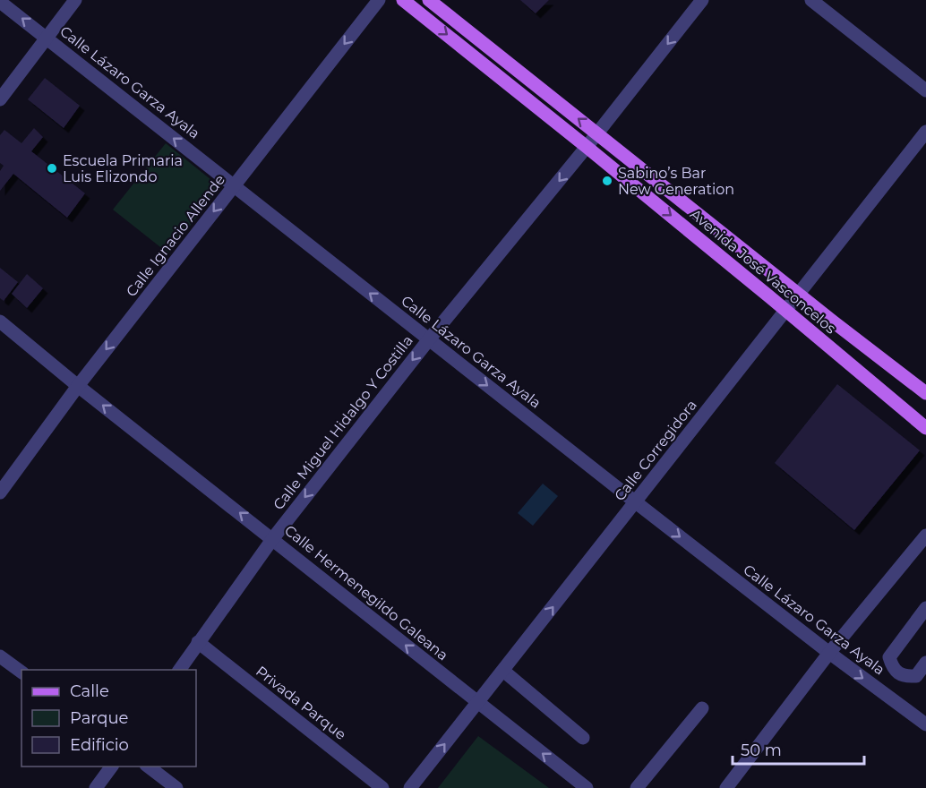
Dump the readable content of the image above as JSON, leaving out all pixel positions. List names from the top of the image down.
{
  "streets": {
    "main road": ["Avenida José Vasconcelos"],
    "street": [
      "Calle Lázaro Garza Ayala",
      "Calle Ignacio Allende",
      "Calle Miguel Hidalgo Y Costilla",
      "Calle Corregidora",
      "Calle Hermenegildo Galeana",
      "Privada Parque"
    ]
  },
  "crossings": [
    ["Calle Lázaro Garza Ayala", "Calle Ignacio Allende"],
    ["Calle Lázaro Garza Ayala", "Calle Miguel Hidalgo Y Costilla"],
    ["Calle Lázaro Garza Ayala", "Calle Corregidora"],
    ["Calle Ignacio Allende", "Calle Hermenegildo Galeana"],
    ["Avenida José Vasconcelos", "Calle Miguel Hidalgo Y Costilla"],
    ["Avenida José Vasconcelos", "Calle Corregidora"],
    ["Calle Miguel Hidalgo Y Costilla", "Calle Hermenegildo Galeana"],
    ["Calle Miguel Hidalgo Y Costilla", "Privada Parque"],
    ["Calle Corregidora", "Calle Hermenegildo Galeana"]
  ],
  "one_way": [
    "Calle Ignacio Allende",
    "Calle Miguel Hidalgo Y Costilla",
    "Calle Corregidora",
    "Calle Hermenegildo Galeana"
  ],
  "places": ["Escuela Primaria Luis Elizondo", "Sabino’s Bar New Generation"],
  "legend": ["Calle", "Parque", "Edificio"],
  "scale_bar": "50 m"
}
